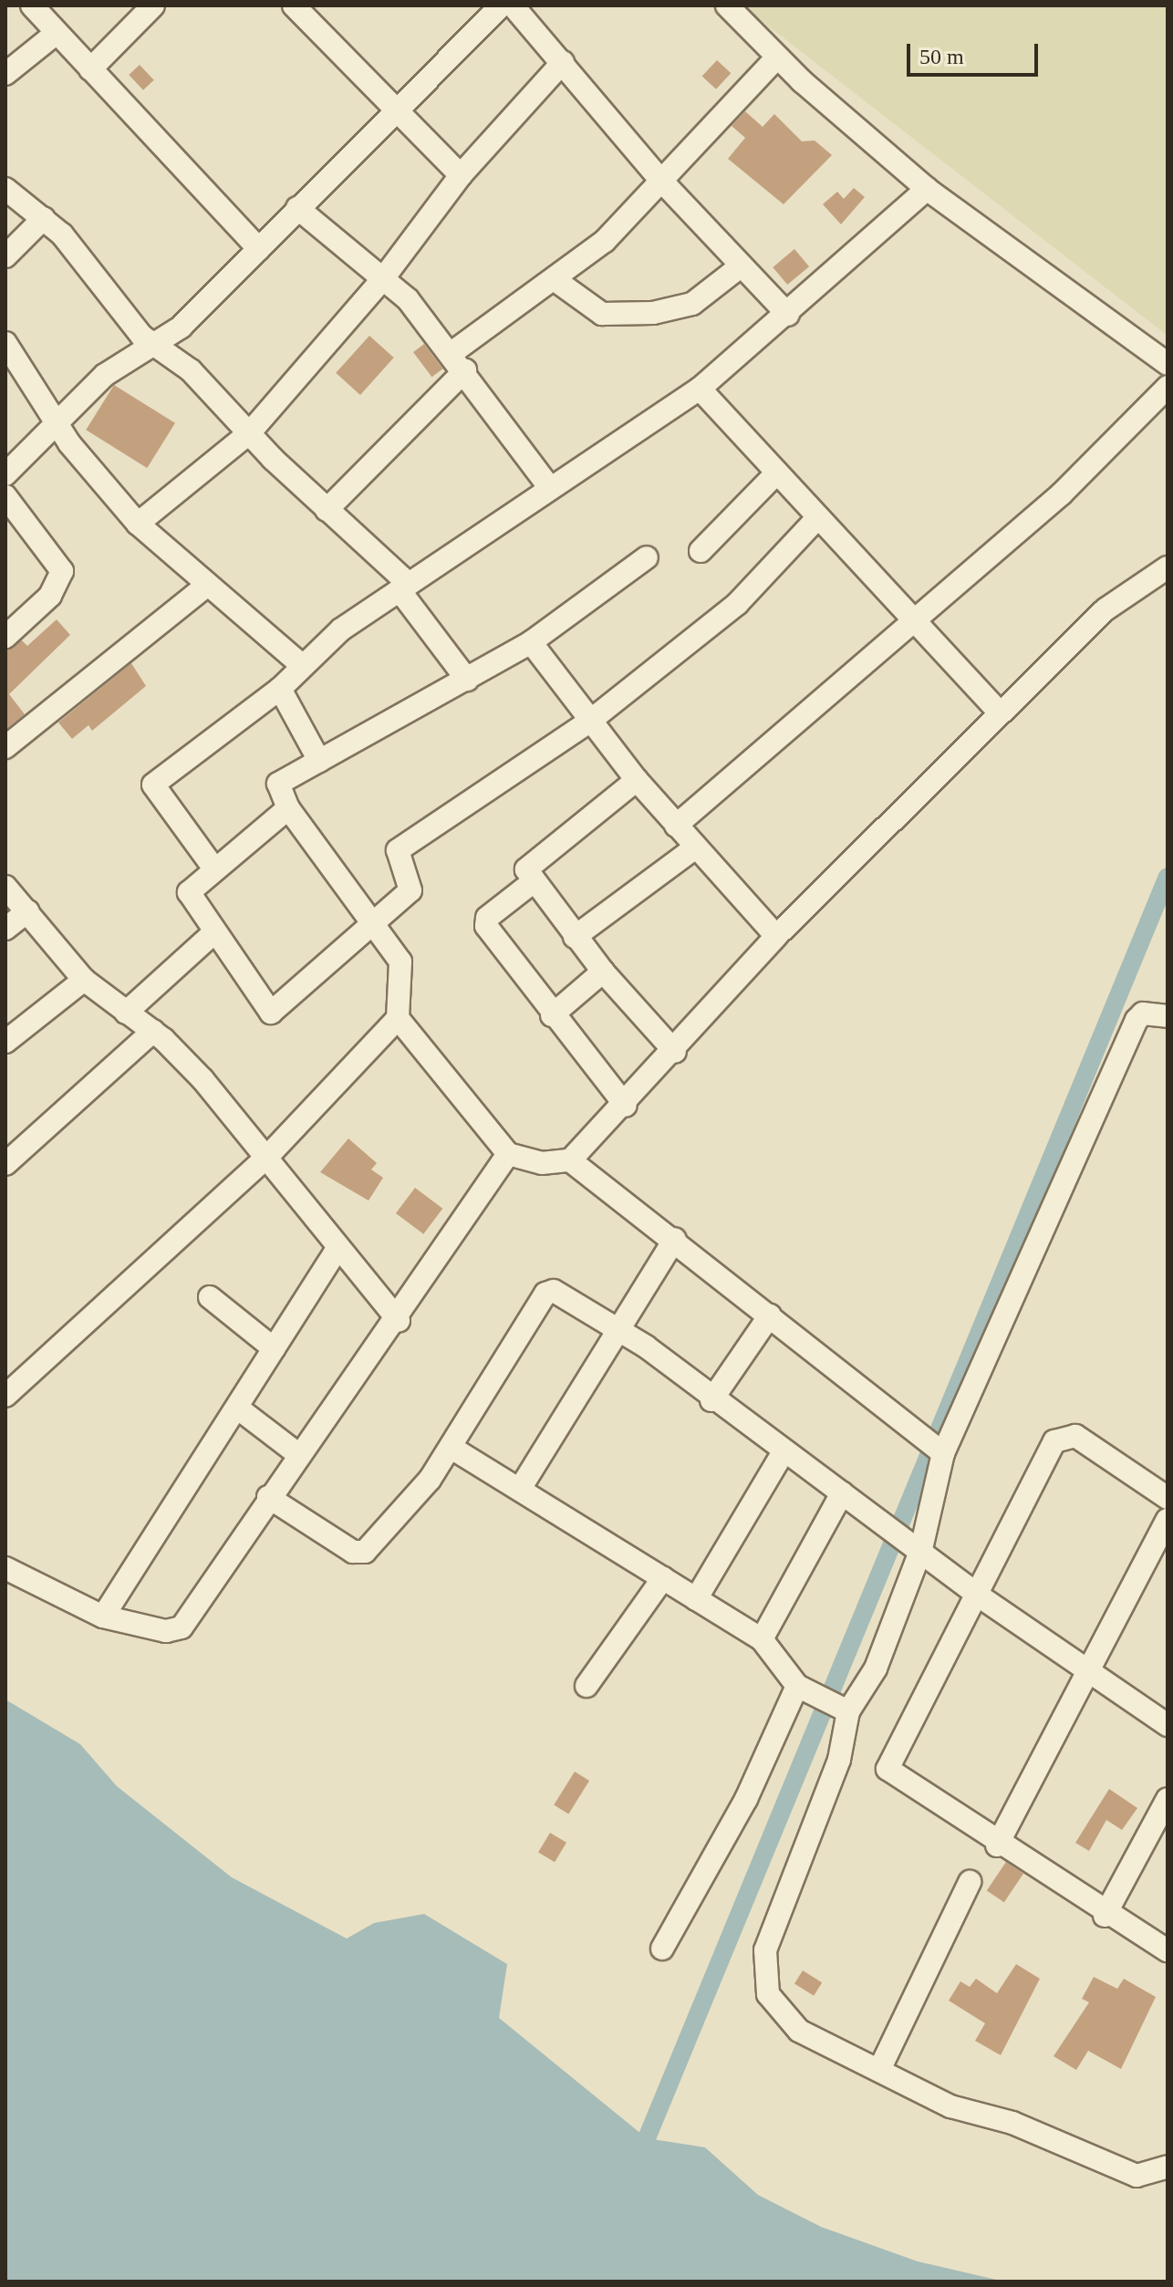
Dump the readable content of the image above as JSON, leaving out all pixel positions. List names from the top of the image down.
{
  "scale_bar": "50 m"
}
